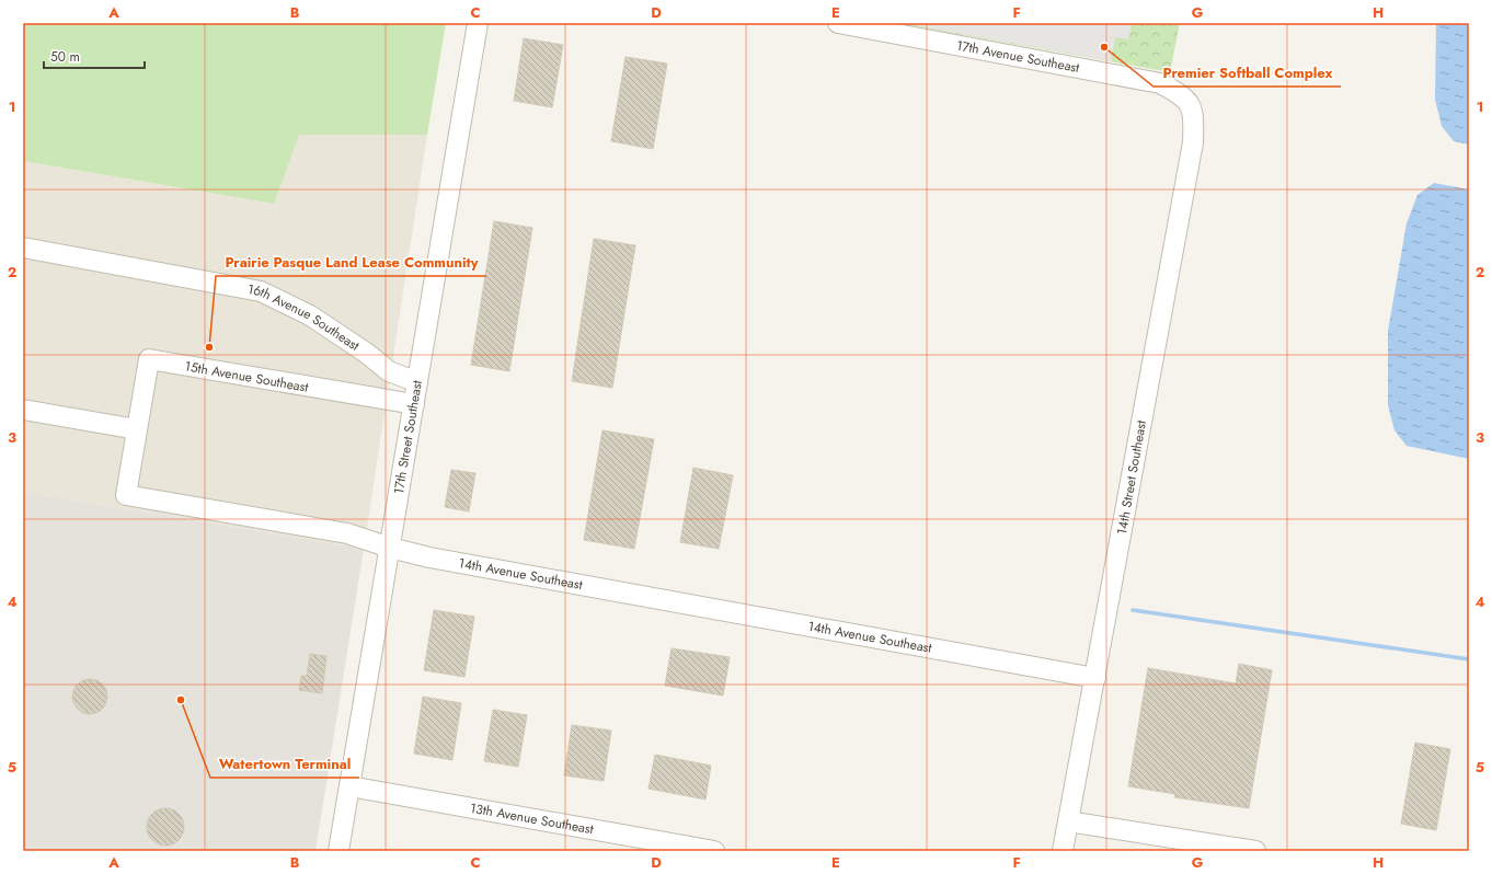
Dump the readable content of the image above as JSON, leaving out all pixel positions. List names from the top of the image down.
{
  "streets": {
    "street": [
      "17th Avenue Southeast",
      "16th Avenue Southeast",
      "15th Avenue Southeast",
      "17th Street Southeast",
      "14th Street Southeast",
      "14th Avenue Southeast",
      "13th Avenue Southeast"
    ]
  },
  "crossings": [
    ["17th Avenue Southeast", "14th Street Southeast"],
    ["16th Avenue Southeast", "17th Street Southeast"],
    ["15th Avenue Southeast", "17th Street Southeast"],
    ["15th Avenue Southeast", "14th Avenue Southeast"],
    ["17th Street Southeast", "14th Avenue Southeast"],
    ["17th Street Southeast", "13th Avenue Southeast"],
    ["14th Street Southeast", "14th Avenue Southeast"]
  ],
  "places": ["Premier Softball Complex", "Prairie Pasque Land Lease Community", "Watertown Terminal"],
  "scale_bar": "50 m",
  "grid": {
    "columns": [
      "A",
      "B",
      "C",
      "D",
      "E",
      "F",
      "G",
      "H"
    ],
    "rows": [
      "1",
      "2",
      "3",
      "4",
      "5"
    ]
  }
}
